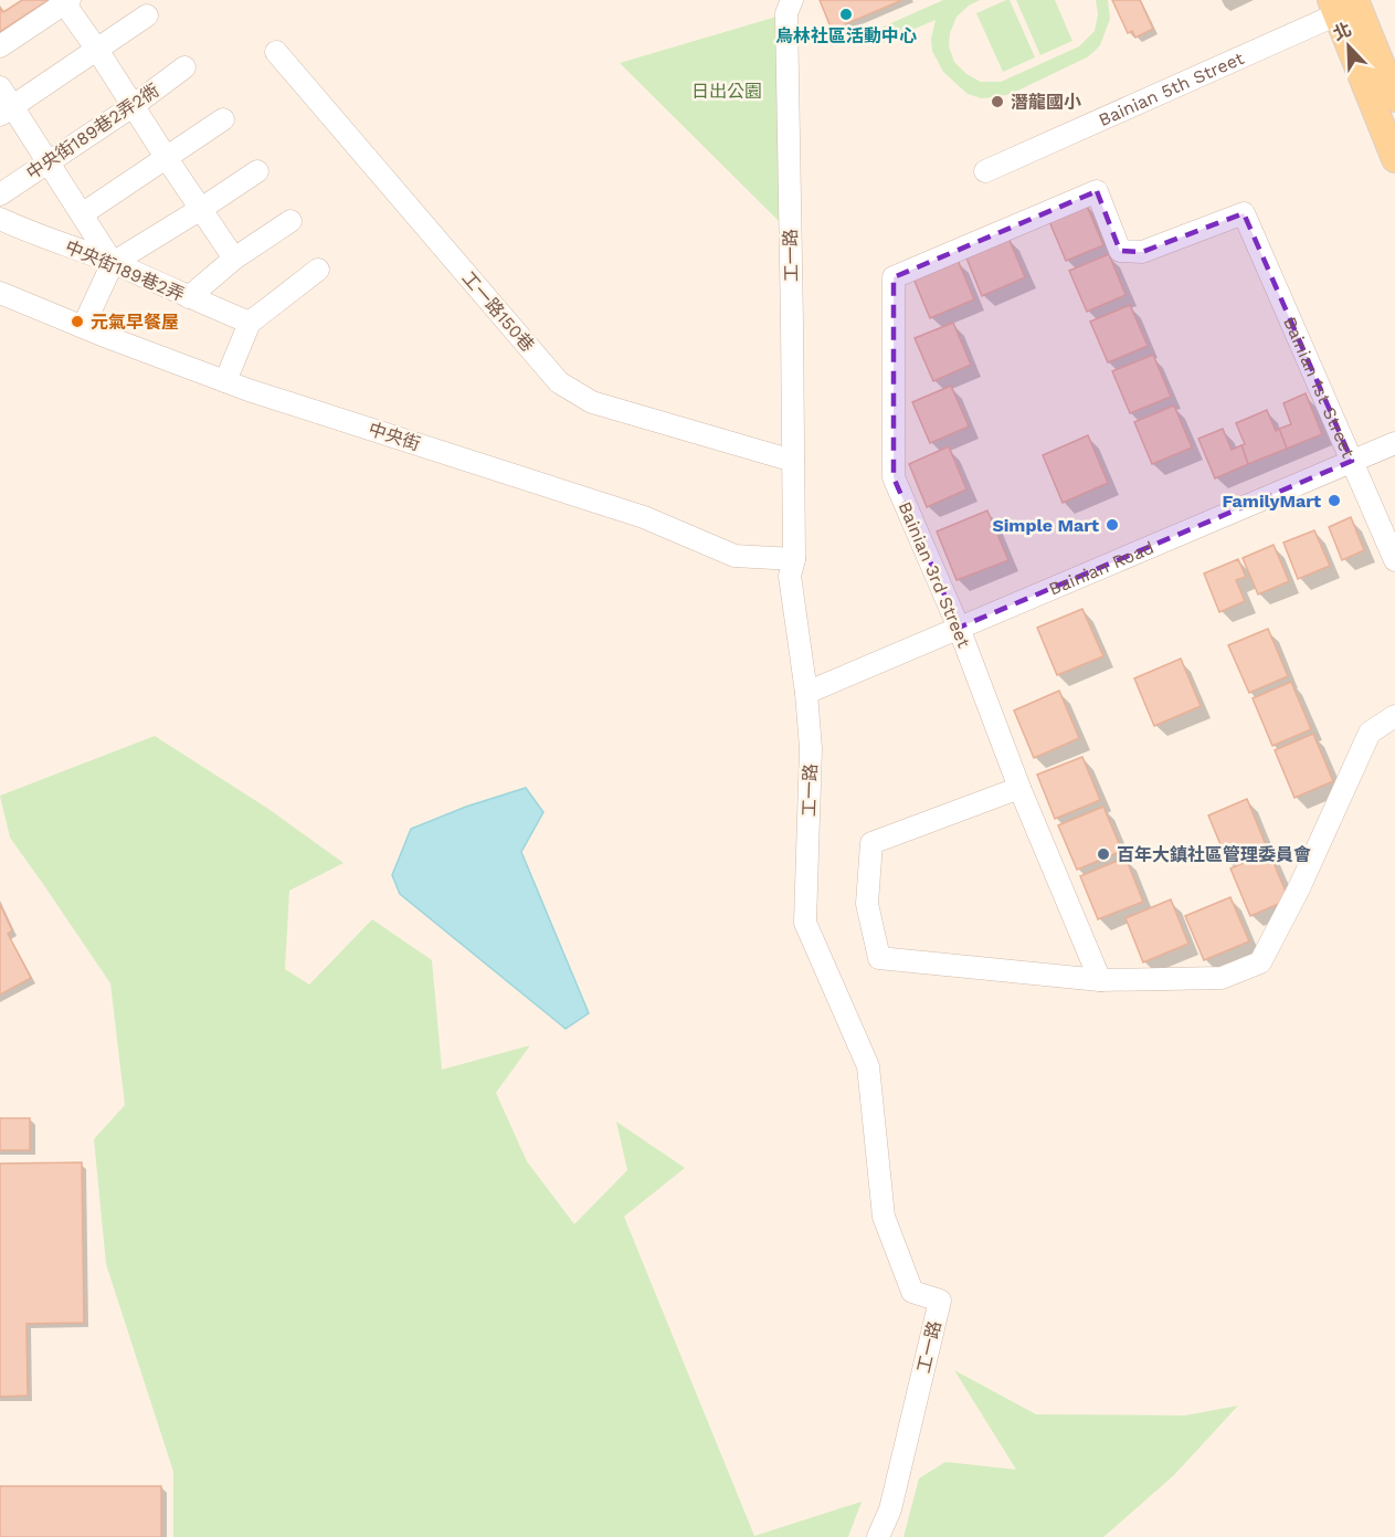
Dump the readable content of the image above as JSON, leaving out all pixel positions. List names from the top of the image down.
{
  "streets": {
    "street": [
      "Bainian 5th Street",
      "中央街189巷2弄2衖",
      "工一路",
      "中央街189巷2弄",
      "工一路150巷",
      "Bainian 1st Street",
      "中央街",
      "Bainian Road",
      "Bainian 3rd Street"
    ]
  },
  "crossings": [
    ["工一路", "工一路150巷"],
    ["工一路", "中央街"],
    ["工一路", "Bainian Road"],
    ["Bainian 1st Street", "Bainian Road"],
    ["Bainian 1st Street", "Bainian 3rd Street"],
    ["Bainian Road", "Bainian 3rd Street"]
  ],
  "parks": ["日出公園"],
  "places": [
    "烏林社區活動中心",
    "潛龍國小",
    "元氣早餐屋",
    "FamilyMart",
    "Simple Mart",
    "百年大鎮社區管理委員會"
  ],
  "north": "top left"
}
